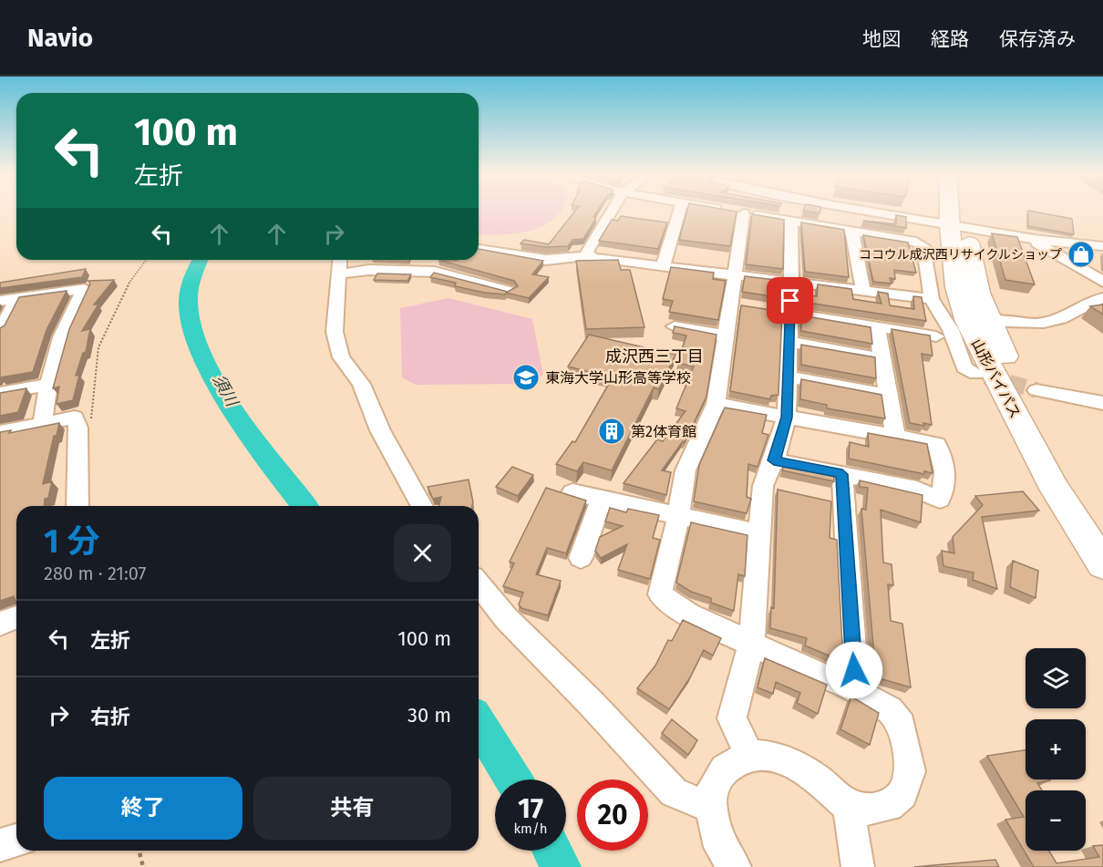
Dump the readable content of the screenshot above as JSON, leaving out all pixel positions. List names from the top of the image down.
{
  "streets": {
    "highway": ["山形バイパス"]
  },
  "districts": ["成沢西三丁目"],
  "water": ["須川"],
  "places": {
    "shop": ["ココウル成沢西リサイクルショップ"],
    "school or university": ["東海大学山形高等学校"],
    "building": ["第2体育館"]
  },
  "page": {
    "header": "Navio",
    "nav": ["地図", "経路", "保存済み"],
    "turn": ["100 m", "左折"],
    "heading": ["1 分", "280 m · 21:07"],
    "list": [
      {
        "name": "左折",
        "value": "100 m"
      },
      {
        "name": "右折",
        "value": "30 m"
      }
    ],
    "map_buttons": ["+", "−"],
    "buttons": ["終了", "共有"],
    "speed": "17 km/h",
    "limit": "20"
  }
}
